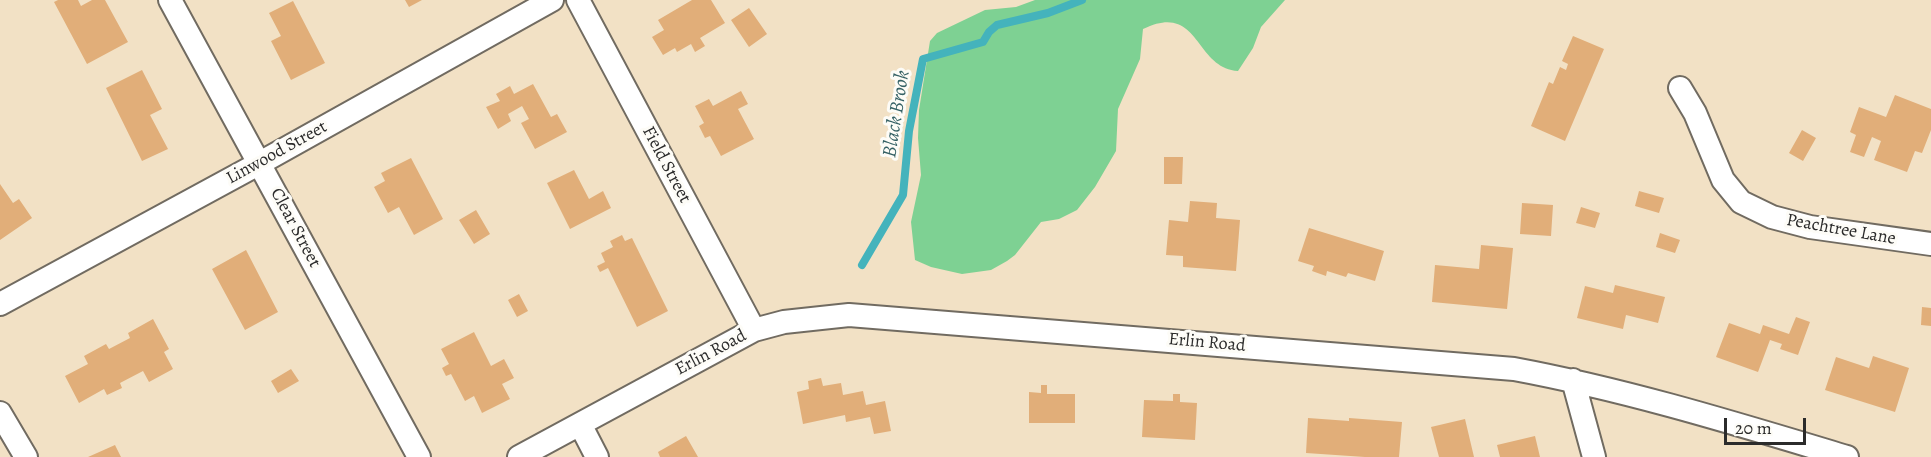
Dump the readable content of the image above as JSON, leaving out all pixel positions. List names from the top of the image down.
{
  "streets": {
    "street": [
      "Linwood Street",
      "Field Street",
      "Clear Street",
      "Peachtree Lane",
      "Erlin Road"
    ]
  },
  "crossings": [
    ["Linwood Street", "Clear Street"],
    ["Field Street", "Erlin Road"]
  ],
  "water": ["Black Brook"],
  "scale_bar": "20 m"
}
